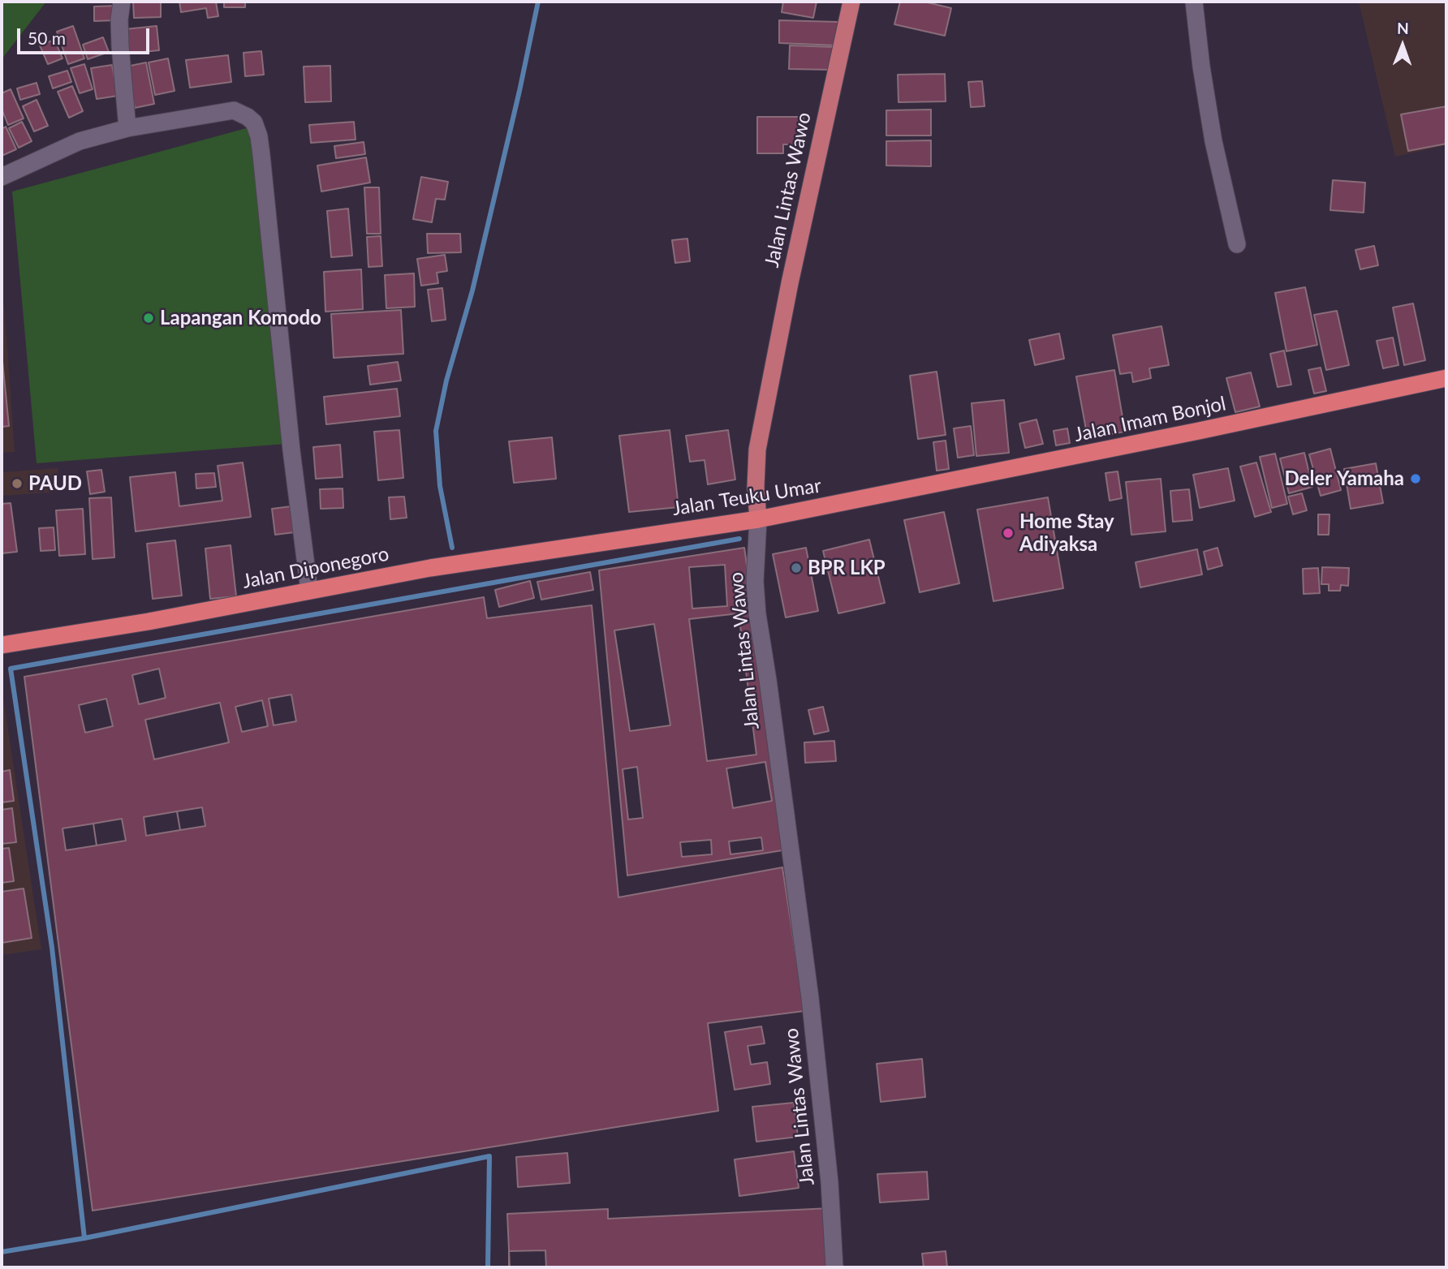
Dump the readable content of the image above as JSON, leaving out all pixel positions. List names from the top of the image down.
{
  "streets": {
    "highway": ["Jalan Imam Bonjol", "Jalan Teuku Umar", "Jalan Diponegoro"],
    "main road": ["Jalan Lintas Wawo"]
  },
  "crossings": [
    ["Jalan Lintas Wawo", "Jalan Teuku Umar"],
    ["Jalan Imam Bonjol", "Jalan Teuku Umar"],
    ["Jalan Teuku Umar", "Jalan Diponegoro"]
  ],
  "places": [
    "Lapangan Komodo",
    "Deler Yamaha",
    "PAUD",
    "Home Stay Adiyaksa",
    "BPR LKP"
  ],
  "scale_bar": "50 m",
  "north": "top"
}
